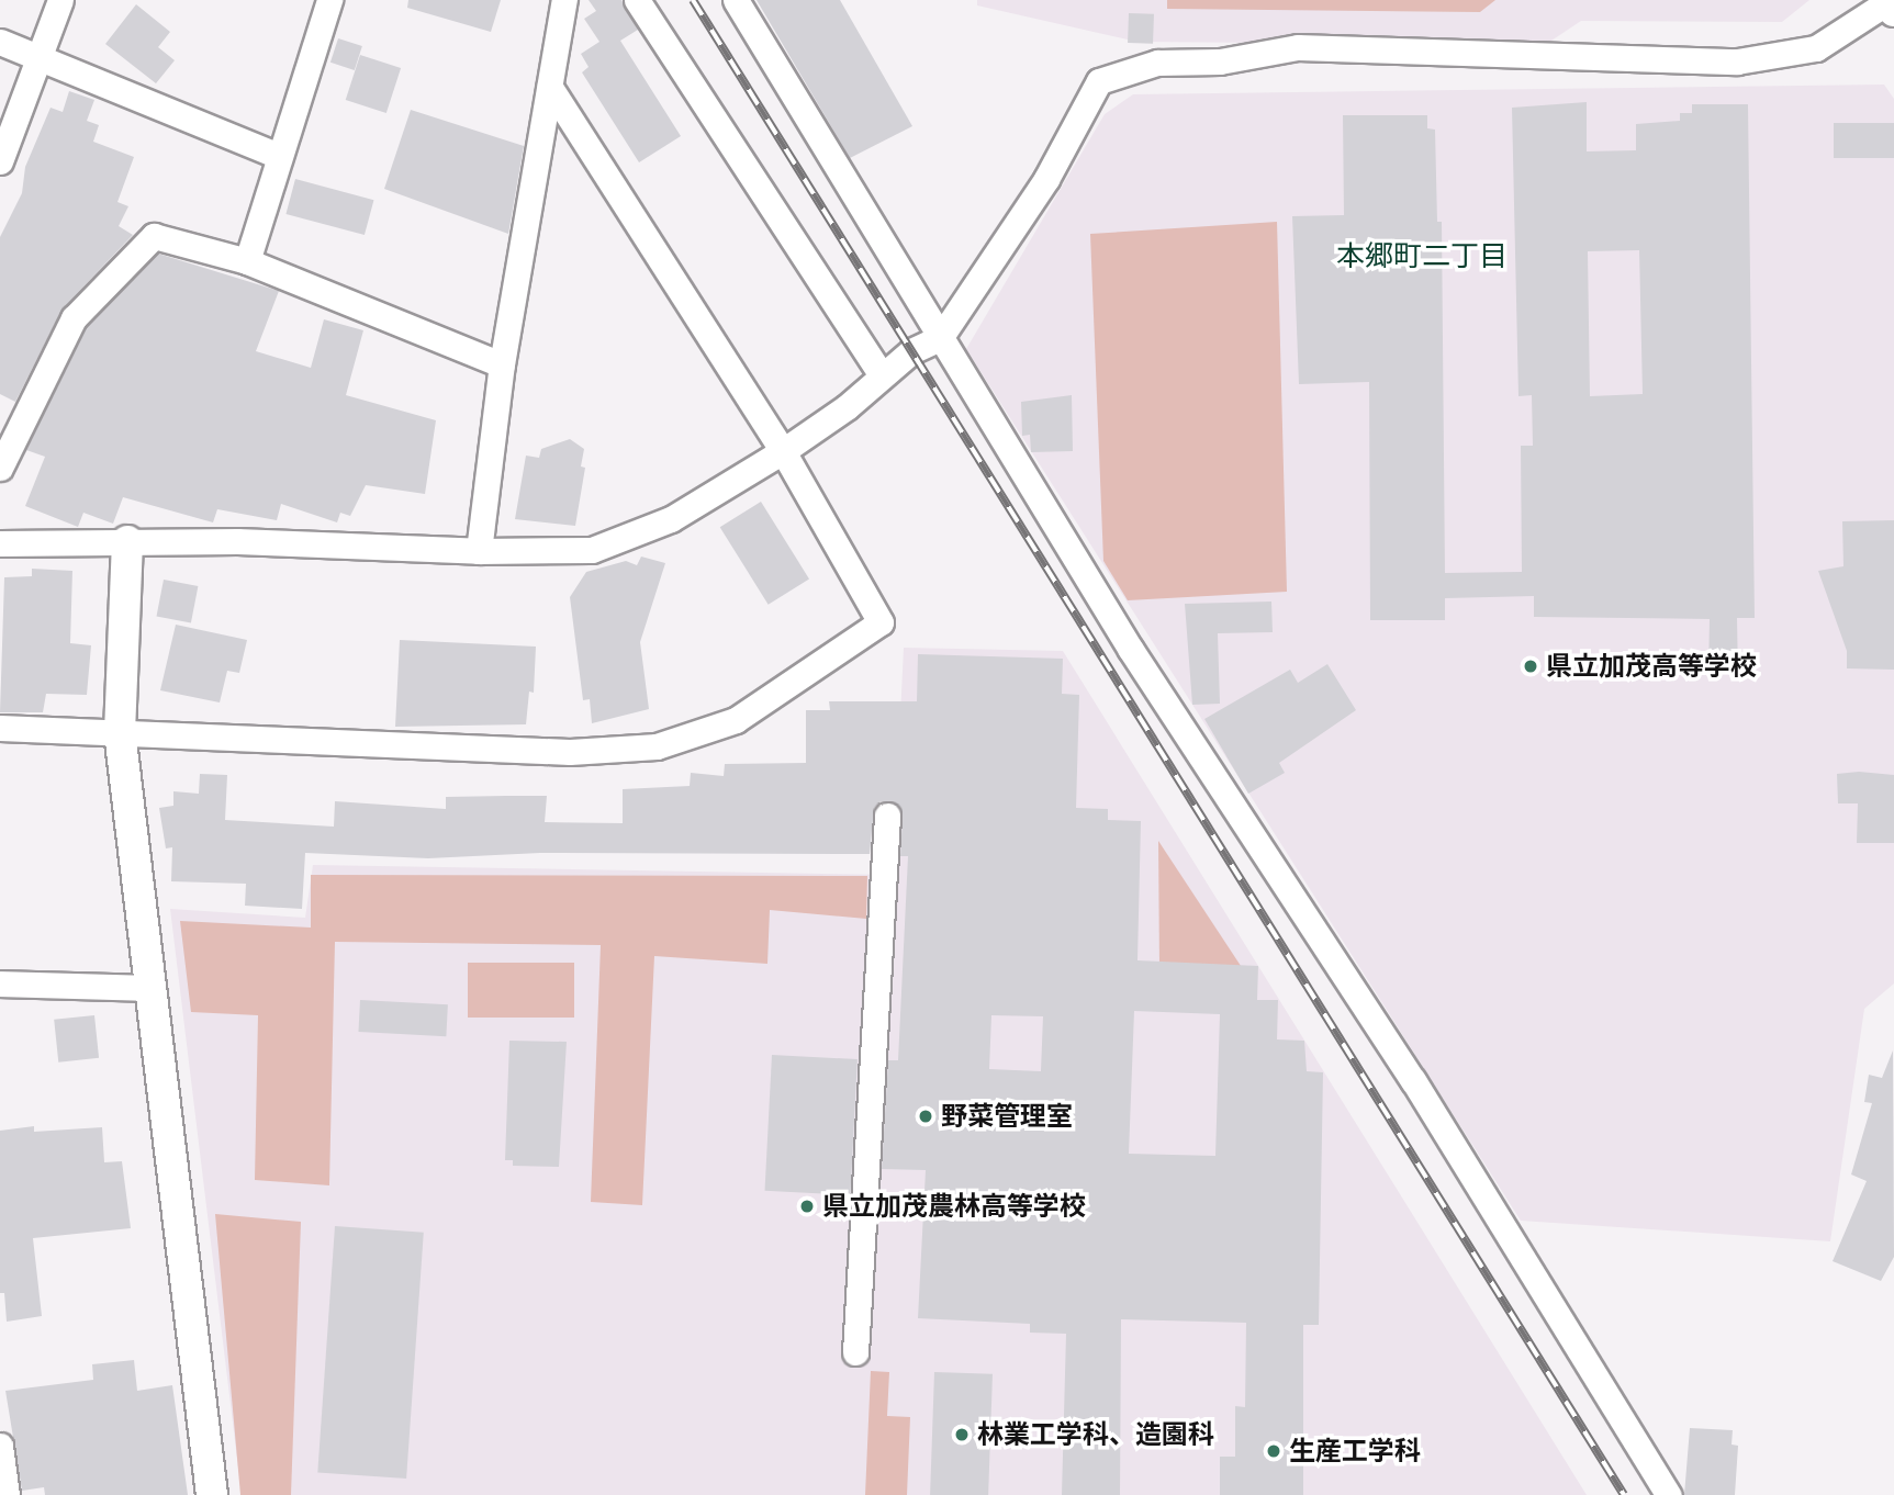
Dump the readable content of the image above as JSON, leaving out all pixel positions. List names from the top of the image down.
{
  "districts": ["本郷町二丁目"],
  "places": [
    "県立加茂高等学校",
    "野菜管理室",
    "県立加茂農林高等学校",
    "林業工学科、造園科",
    "生産工学科"
  ]
}
